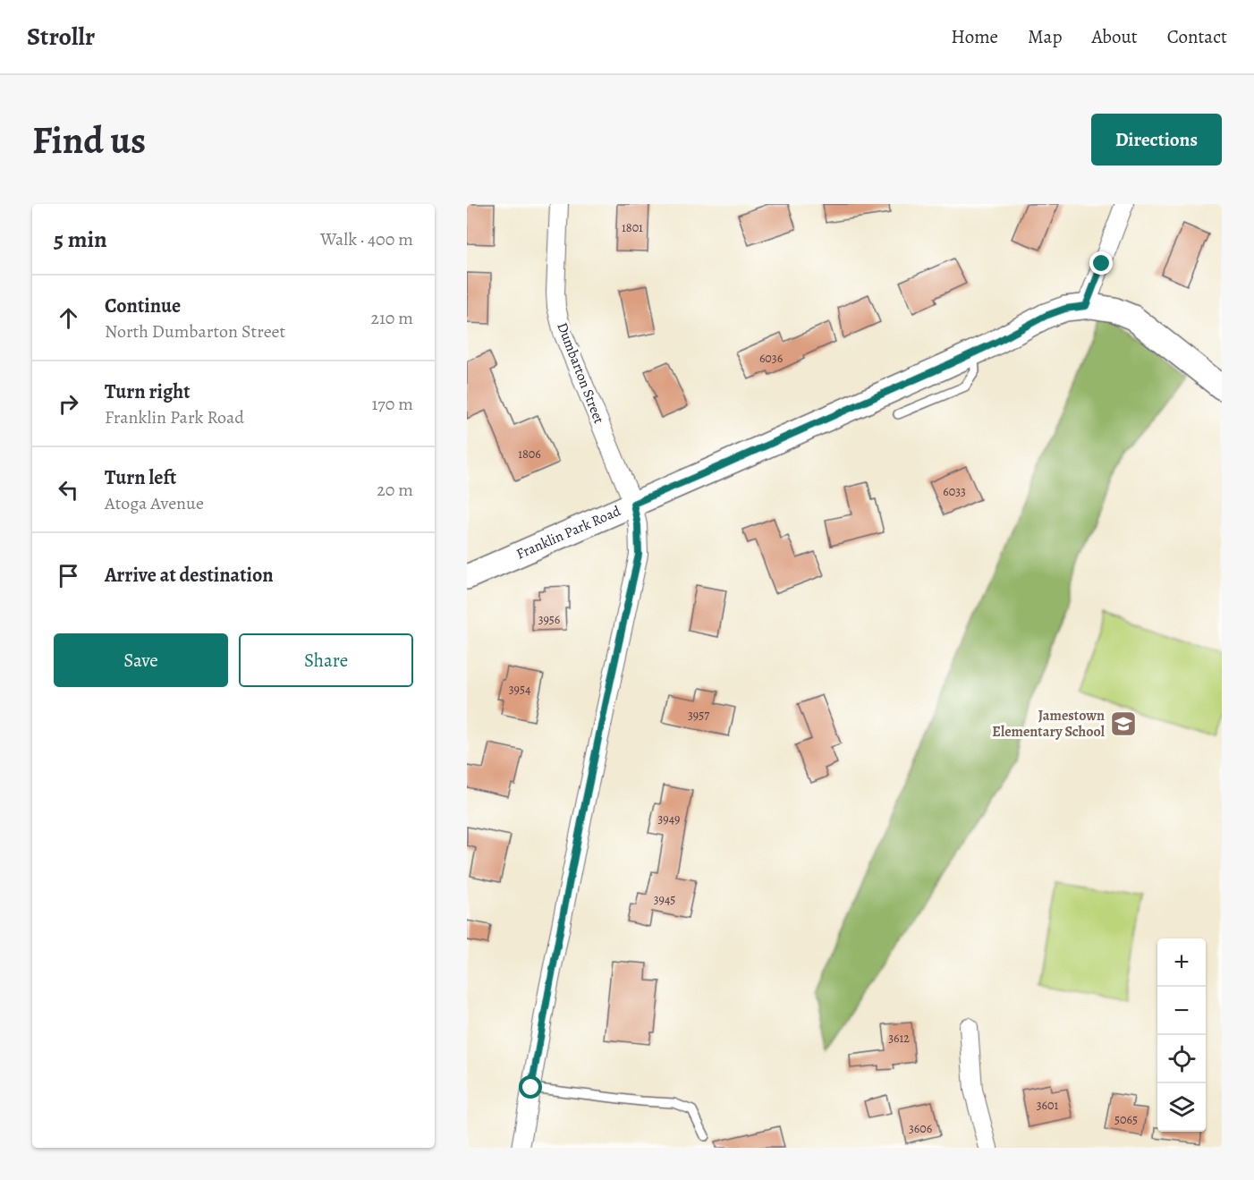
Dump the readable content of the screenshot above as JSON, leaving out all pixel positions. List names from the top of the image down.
{
  "streets": {
    "street": ["Dumbarton Street", "Franklin Park Road"]
  },
  "crossings": [
    ["Dumbarton Street", "Franklin Park Road"]
  ],
  "places": {
    "school or university": ["Jamestown Elementary School"]
  },
  "house_numbers": [
    "1801",
    "6036",
    "1806",
    "6033",
    "3956",
    "3954",
    "3957",
    "3949",
    "3945",
    "3612",
    "3601",
    "5065",
    "3606"
  ],
  "page": {
    "header": "Strollr",
    "nav": [
      "Home",
      "Map",
      "About",
      "Contact"
    ],
    "buttons": [
      "Directions",
      ["Save", "Share"]
    ],
    "title": "Find us",
    "heading": ["5 min", "Walk · 400 m"],
    "list": [
      ["Continue", "North Dumbarton Street", "210 m"],
      ["Turn right", "Franklin Park Road", "170 m"],
      ["Turn left", "Atoga Avenue", "20 m"],
      "Arrive at destination"
    ],
    "map_buttons": ["+", "−"]
  }
}
